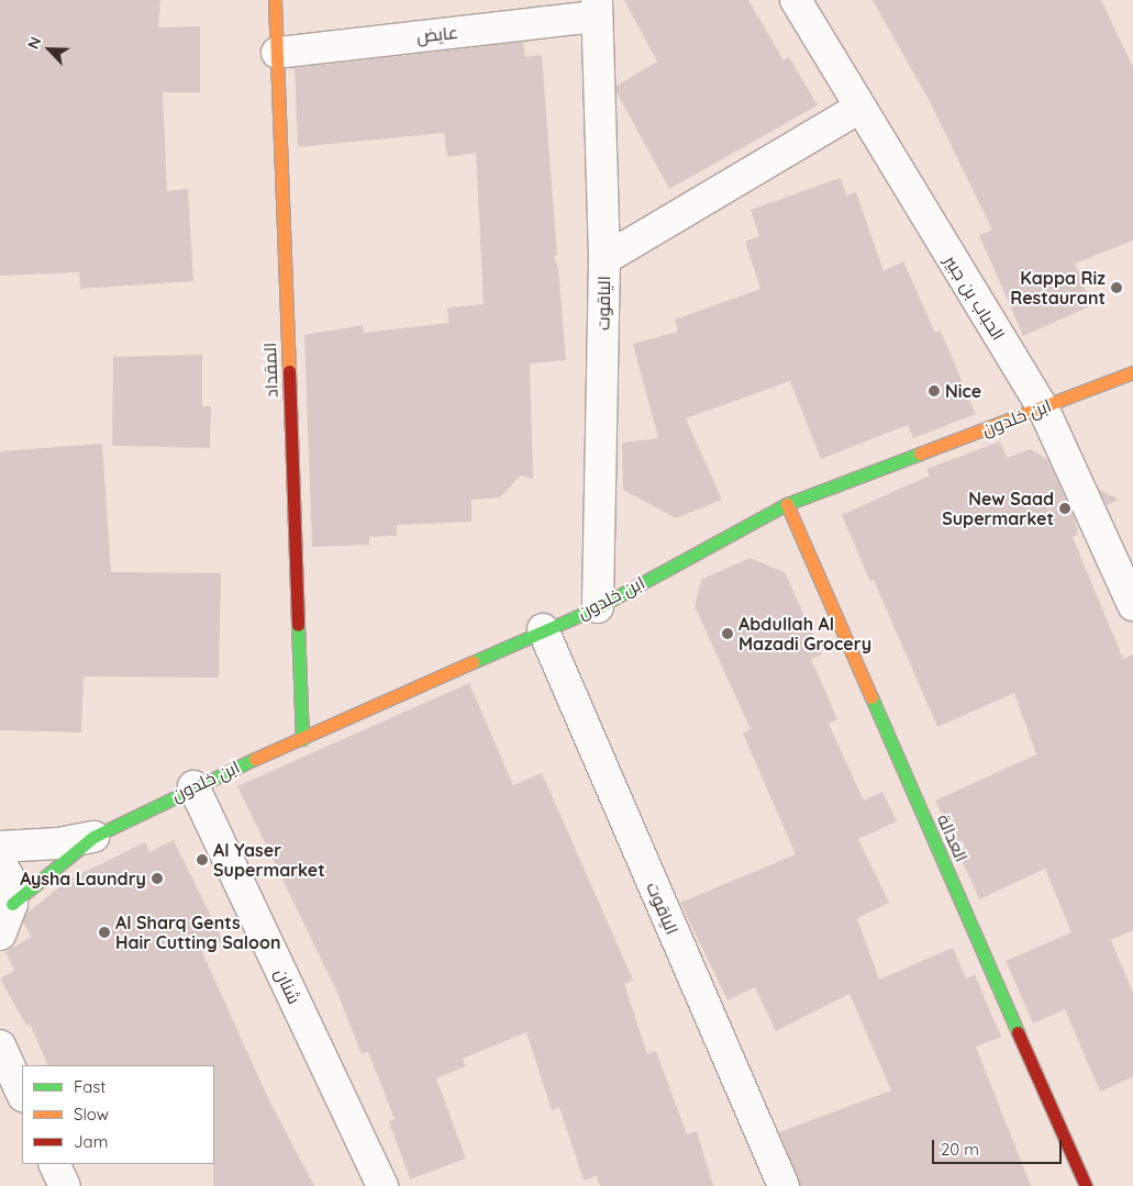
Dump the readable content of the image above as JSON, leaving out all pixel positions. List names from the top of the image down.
{
  "streets": {
    "street": [
      "عايض",
      "الحباب بن جبير",
      "الياقوت",
      "المقداد",
      "ابن خلدون",
      "العدالة",
      "شنان"
    ]
  },
  "crossings": [
    ["عايض", "الياقوت"],
    ["عايض", "المقداد"],
    ["الحباب بن جبير", "ابن خلدون"],
    ["الياقوت", "ابن خلدون"],
    ["المقداد", "ابن خلدون"],
    ["ابن خلدون", "العدالة"],
    ["ابن خلدون", "شنان"]
  ],
  "places": [
    "Kappa Riz Restaurant",
    "Nice",
    "New Saad Supermarket",
    "Abdullah Al Mazadi Grocery",
    "Al Yaser Supermarket",
    "Aysha Laundry",
    "Al Sharq Gents Hair Cutting Saloon"
  ],
  "legend": ["Fast", "Slow", "Jam"],
  "scale_bar": "20 m",
  "north": "top left"
}
